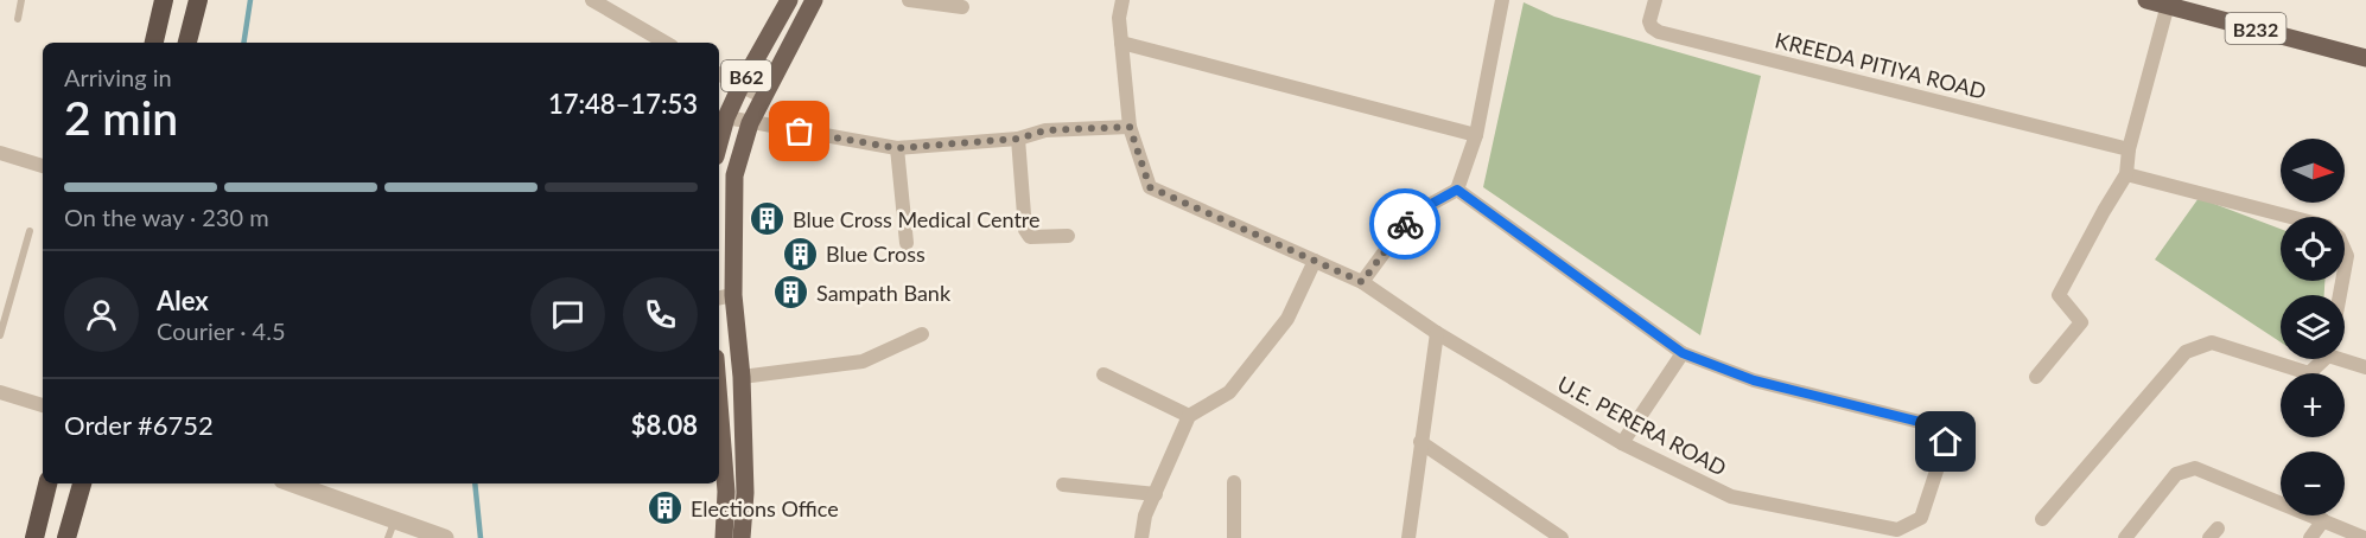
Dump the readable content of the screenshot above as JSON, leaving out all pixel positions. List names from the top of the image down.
{
  "streets": {
    "main road": ["B232", "B62"],
    "street": ["KREEDA PITIYA ROAD", "U.E. PERERA ROAD"]
  },
  "places": {
    "building": [
      "Blue Cross Medical Centre",
      "Blue Cross",
      "Sampath Bank",
      "Elections Office"
    ]
  },
  "north": "right",
  "page": {
    "heading": ["2 min", "Arriving in", "17:48–17:53"],
    "panel": [
      "Alex",
      "Courier · 4.5",
      "Order #6752",
      "$8.08"
    ],
    "map_buttons": ["+", "−"],
    "bar": "On the way · 230 m"
  }
}
